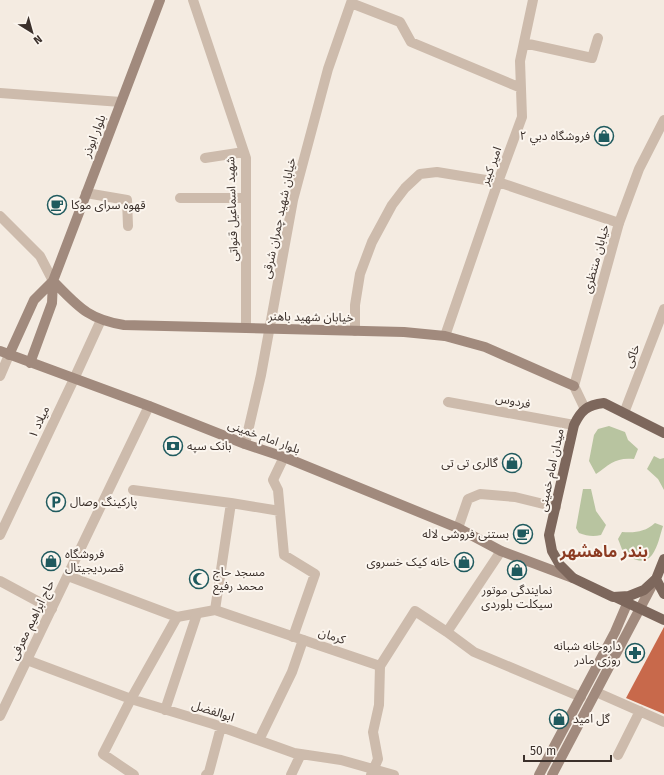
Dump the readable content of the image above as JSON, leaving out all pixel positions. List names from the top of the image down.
{
  "streets": {
    "main road": [
      "بلوار ابوذر",
      "خیابان شهید باهنر",
      "بلوار امام خمینی",
      "میدان امام خمینی"
    ],
    "street": [
      "امیر کبیر",
      "شهید اسماعیل قنواتی",
      "خیابان شهید چمران شرقی",
      "خیابان منتظری",
      "خاکی",
      "فردوس",
      "میلاد ۱",
      "حاج ابراهیم معرفی",
      "کرمان",
      "ابوالفضل"
    ]
  },
  "crossings": [
    ["بلوار ابوذر", "خیابان شهید باهنر"],
    ["امیر کبیر", "خیابان شهید باهنر"],
    ["شهید اسماعیل قنواتی", "خیابان شهید باهنر"],
    ["خیابان شهید چمران شرقی", "خیابان شهید باهنر"],
    ["خیابان شهید چمران شرقی", "بلوار امام خمینی"],
    ["خیابان منتظری", "خیابان شهید باهنر"],
    ["خیابان شهید باهنر", "میلاد ۱"],
    ["فردوس", "میدان امام خمینی"],
    ["میلاد ۱", "بلوار امام خمینی"],
    ["بلوار امام خمینی", "میدان امام خمینی"],
    ["بلوار امام خمینی", "حاج ابراهیم معرفی"],
    ["حاج ابراهیم معرفی", "ابوالفضل"]
  ],
  "districts": ["بندر ماهشهر"],
  "places": {
    "shop": [
      "فروشگاه دبي ٢",
      "گالری تی تی",
      "فروشگاه قصردیجیتال",
      "خانه کیک خسروی",
      "نمایندگی موتور سیکلت بلوردی",
      "گل امید"
    ],
    "cafe": ["قهوه سرای موکا", "بستنی فروشی لاله"],
    "bank": ["بانک سپه"],
    "parking": ["پارکینگ وصال"],
    "mosque": ["مسجد حاج محمد رفیع"],
    "pharmacy": ["داروخانه شبانه روزی مادر"]
  },
  "scale_bar": "50 m",
  "north": "bottom right"
}
